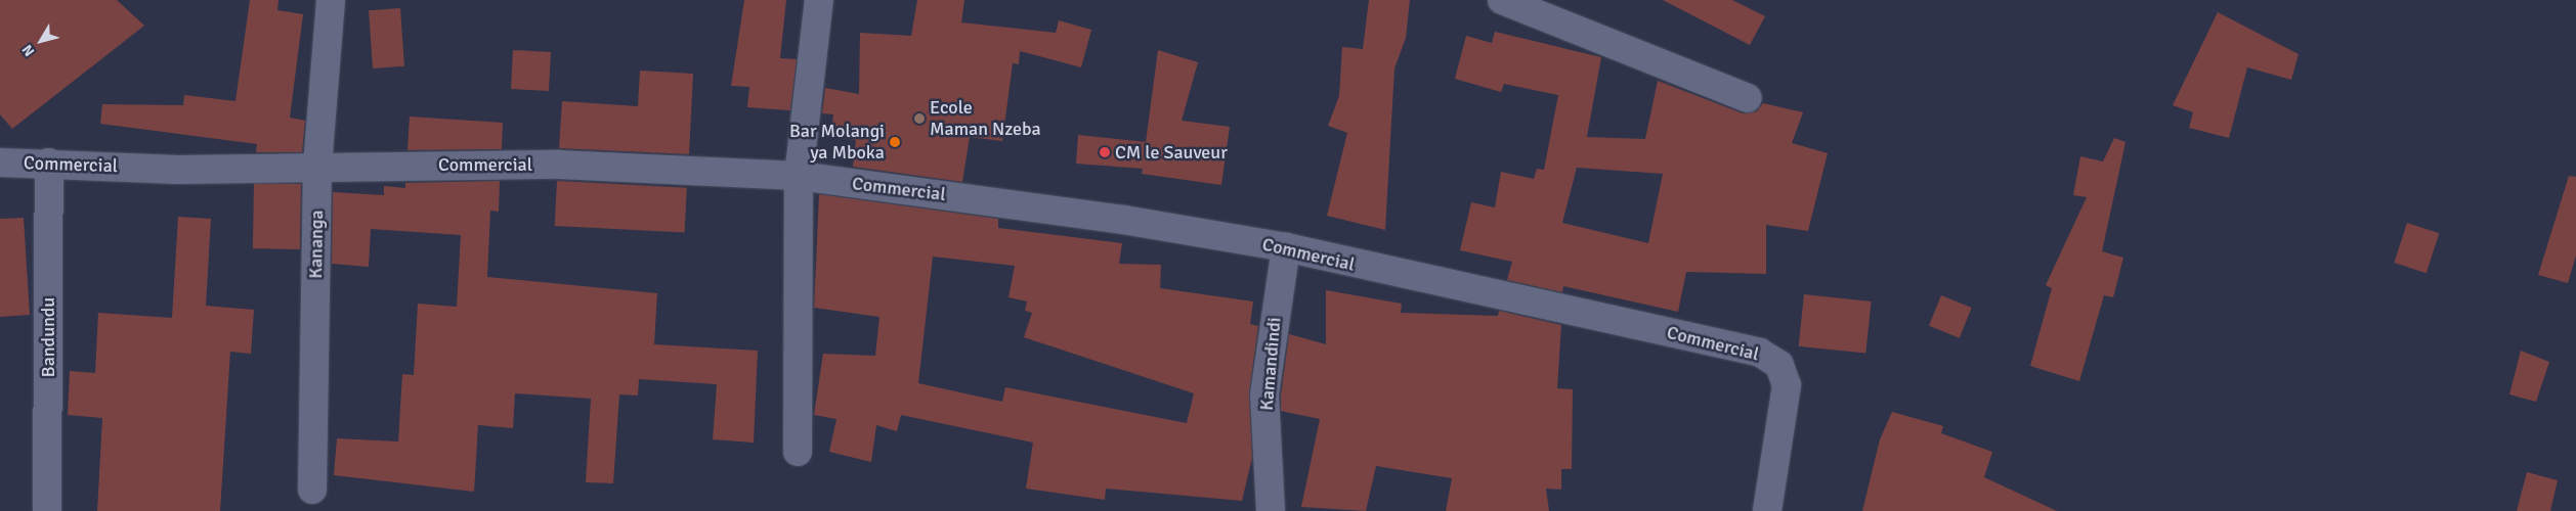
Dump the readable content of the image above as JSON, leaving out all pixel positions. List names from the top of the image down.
{
  "streets": {
    "street": [
      "Commercial",
      "Kananga",
      "Bandundu",
      "Kamandindi"
    ]
  },
  "crossings": [
    ["Commercial", "Kananga"],
    ["Commercial", "Bandundu"],
    ["Commercial", "Kamandindi"]
  ],
  "places": ["Ecole Maman Nzeba", "Bar Molangi ya Mboka", "CM le Sauveur"],
  "north": "bottom left"
}
